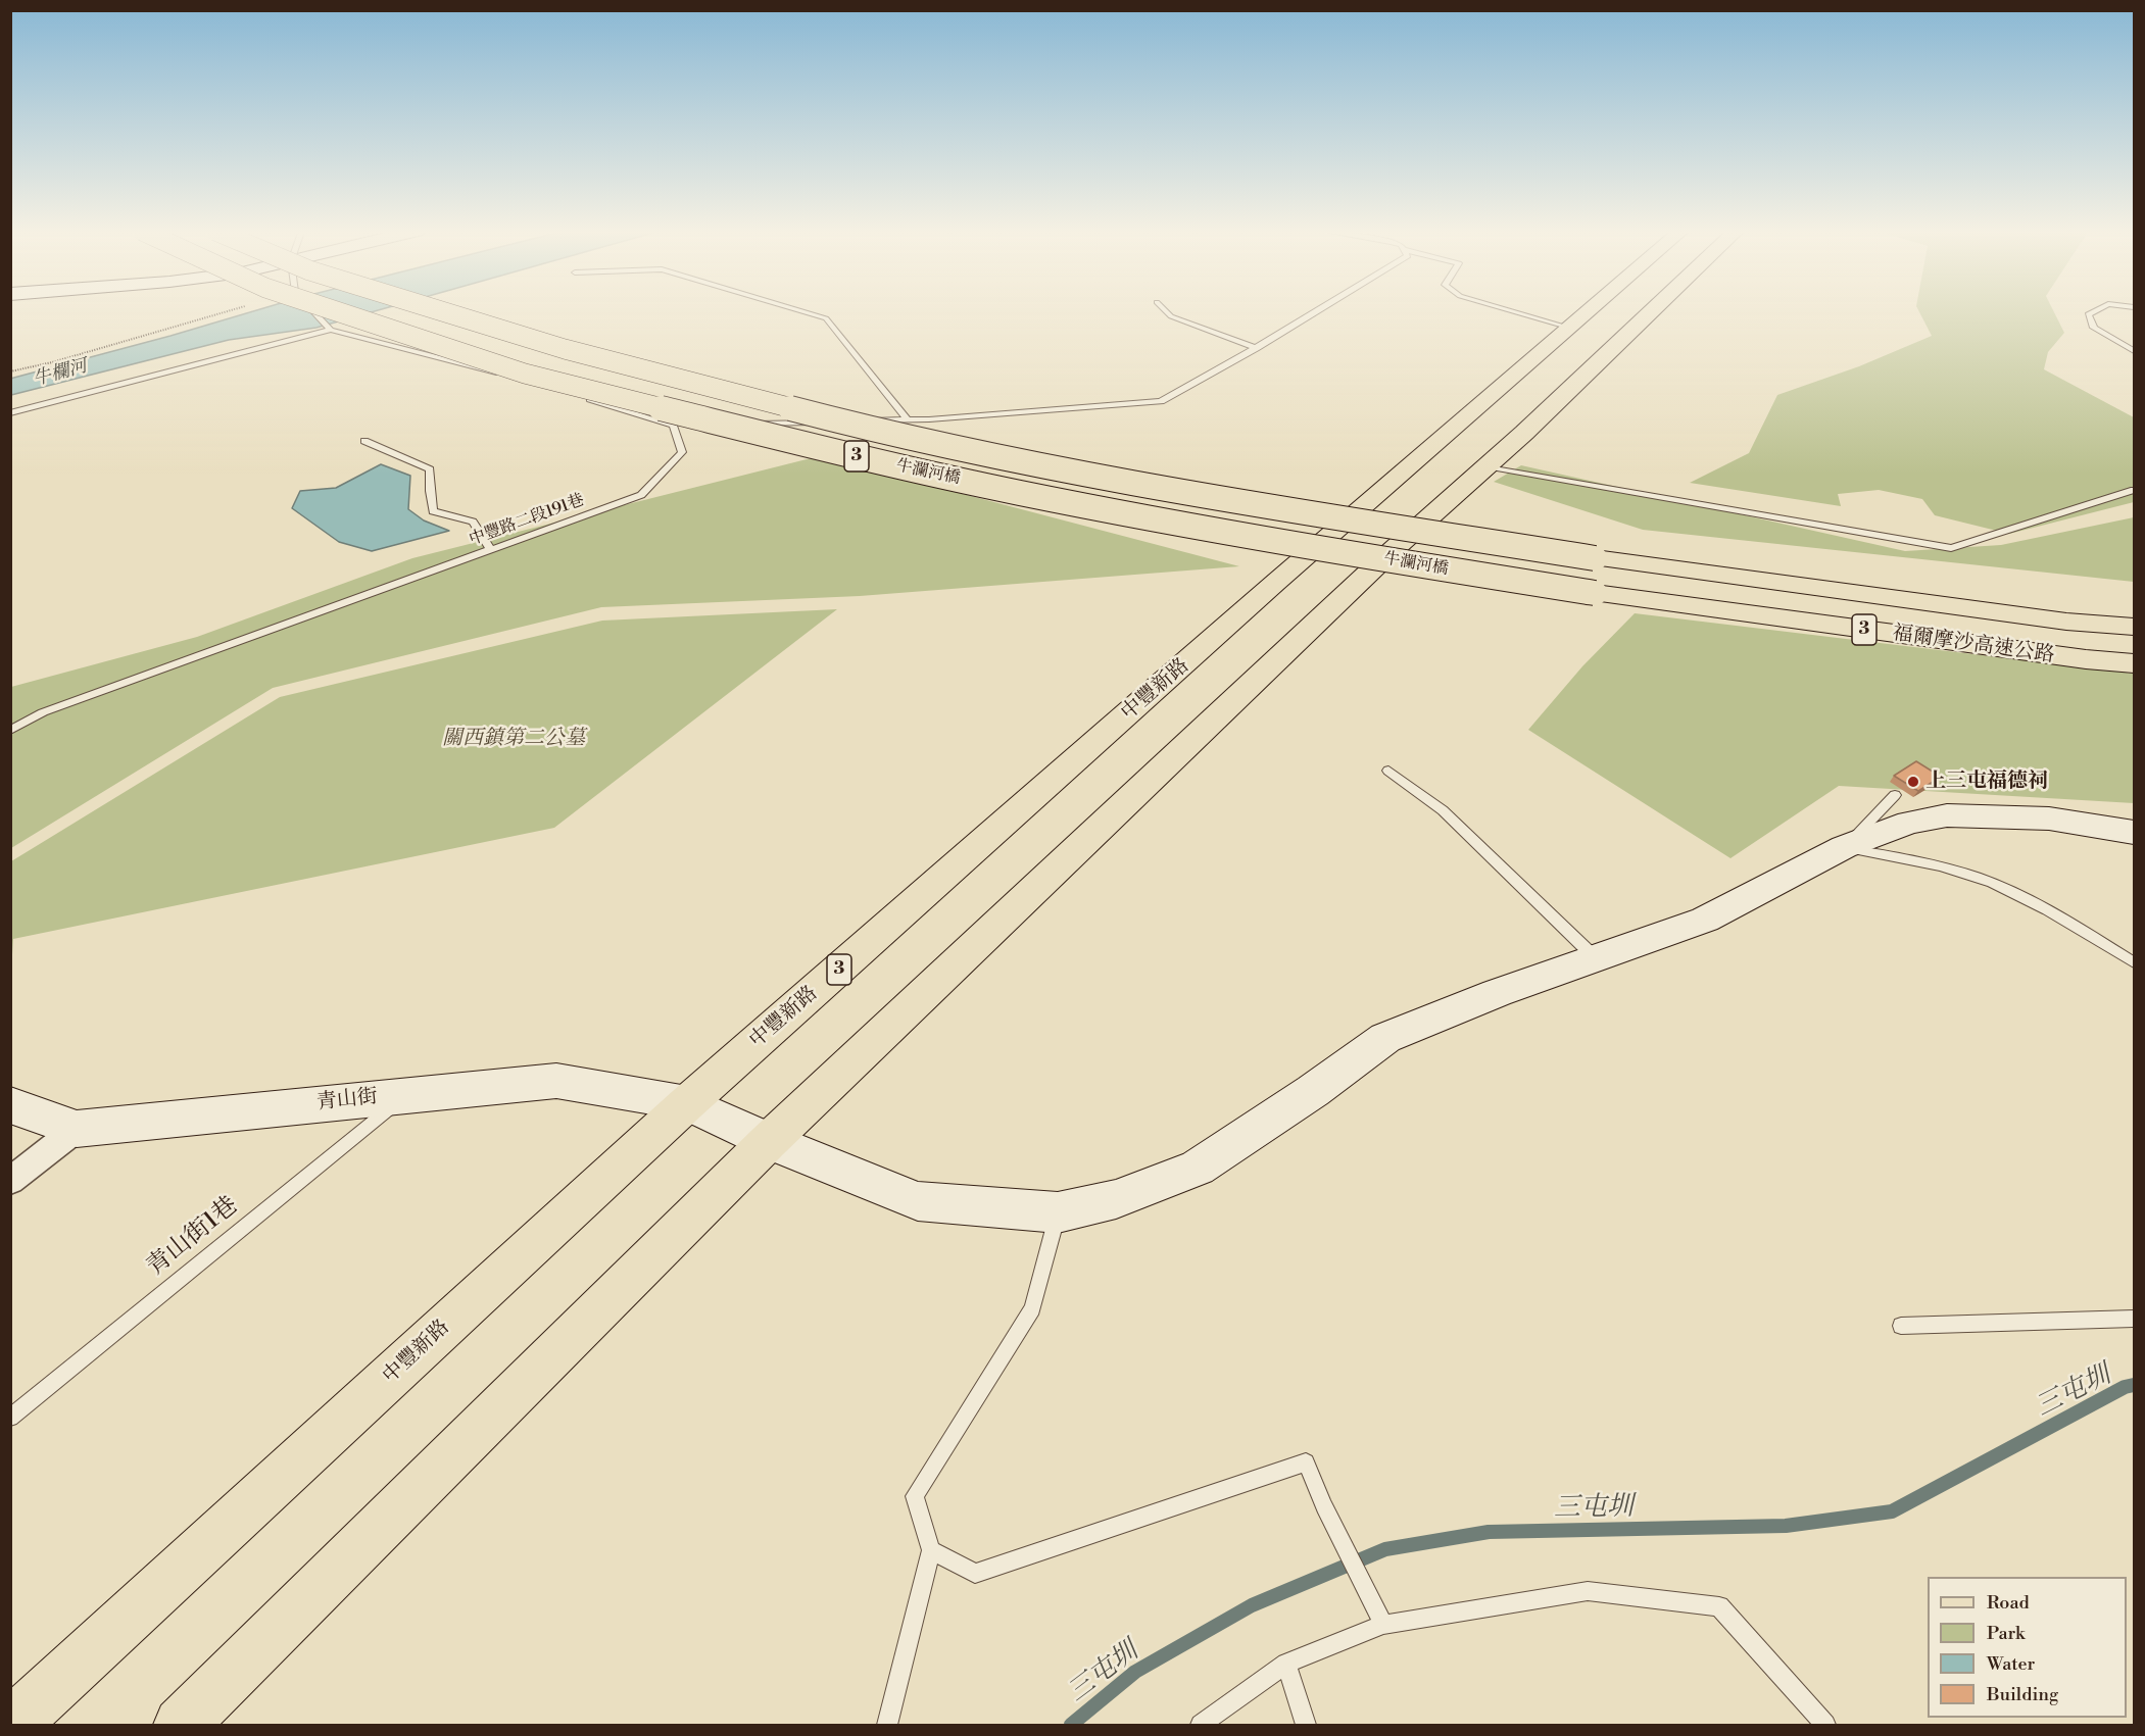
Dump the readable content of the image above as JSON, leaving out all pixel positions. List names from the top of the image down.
{
  "streets": {
    "main road": [
      "3",
      "牛瀾河橋",
      "福爾摩沙高速公路",
      "中豐新路"
    ],
    "street": ["青山街"],
    "lane": ["中豐路二段191巷", "青山街1巷"]
  },
  "crossings": [
    ["牛瀾河橋", "福爾摩沙高速公路"],
    ["中豐新路", "青山街"],
    ["青山街", "青山街1巷"]
  ],
  "water": ["牛欄河", "三屯圳"],
  "parks": ["關西鎮第二公墓"],
  "places": ["上三屯福德祠"],
  "legend": [
    "Road",
    "Park",
    "Water",
    "Building"
  ]
}
